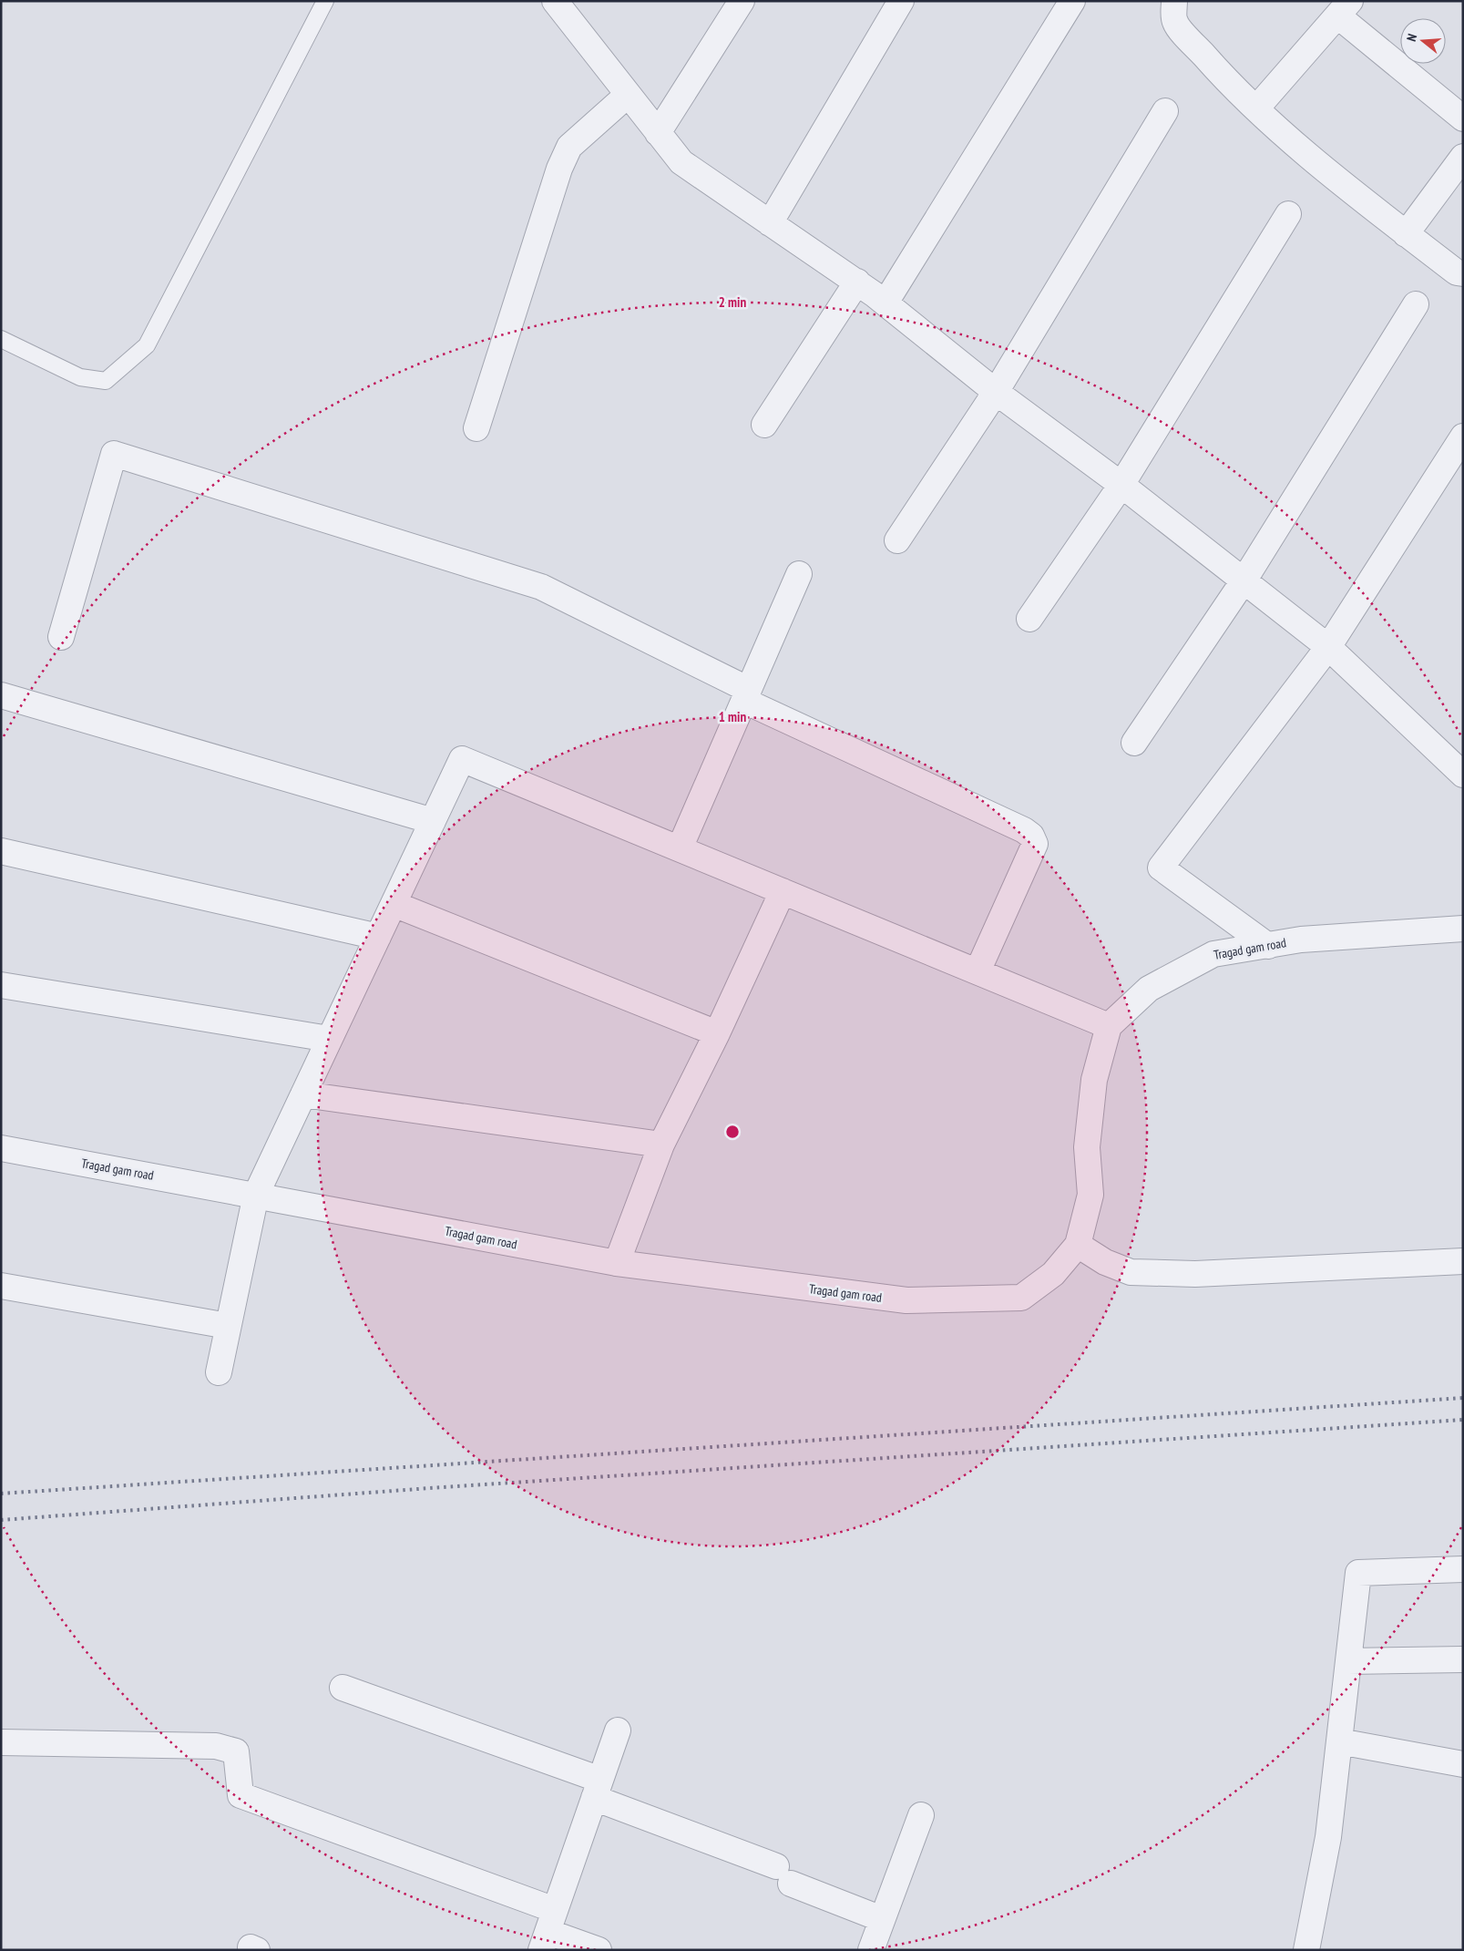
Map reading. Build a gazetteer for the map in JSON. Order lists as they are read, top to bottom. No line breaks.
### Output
{"streets":{"street":["Tragad gam road"]},"north":"left","rings":["2 min","1 min"]}
